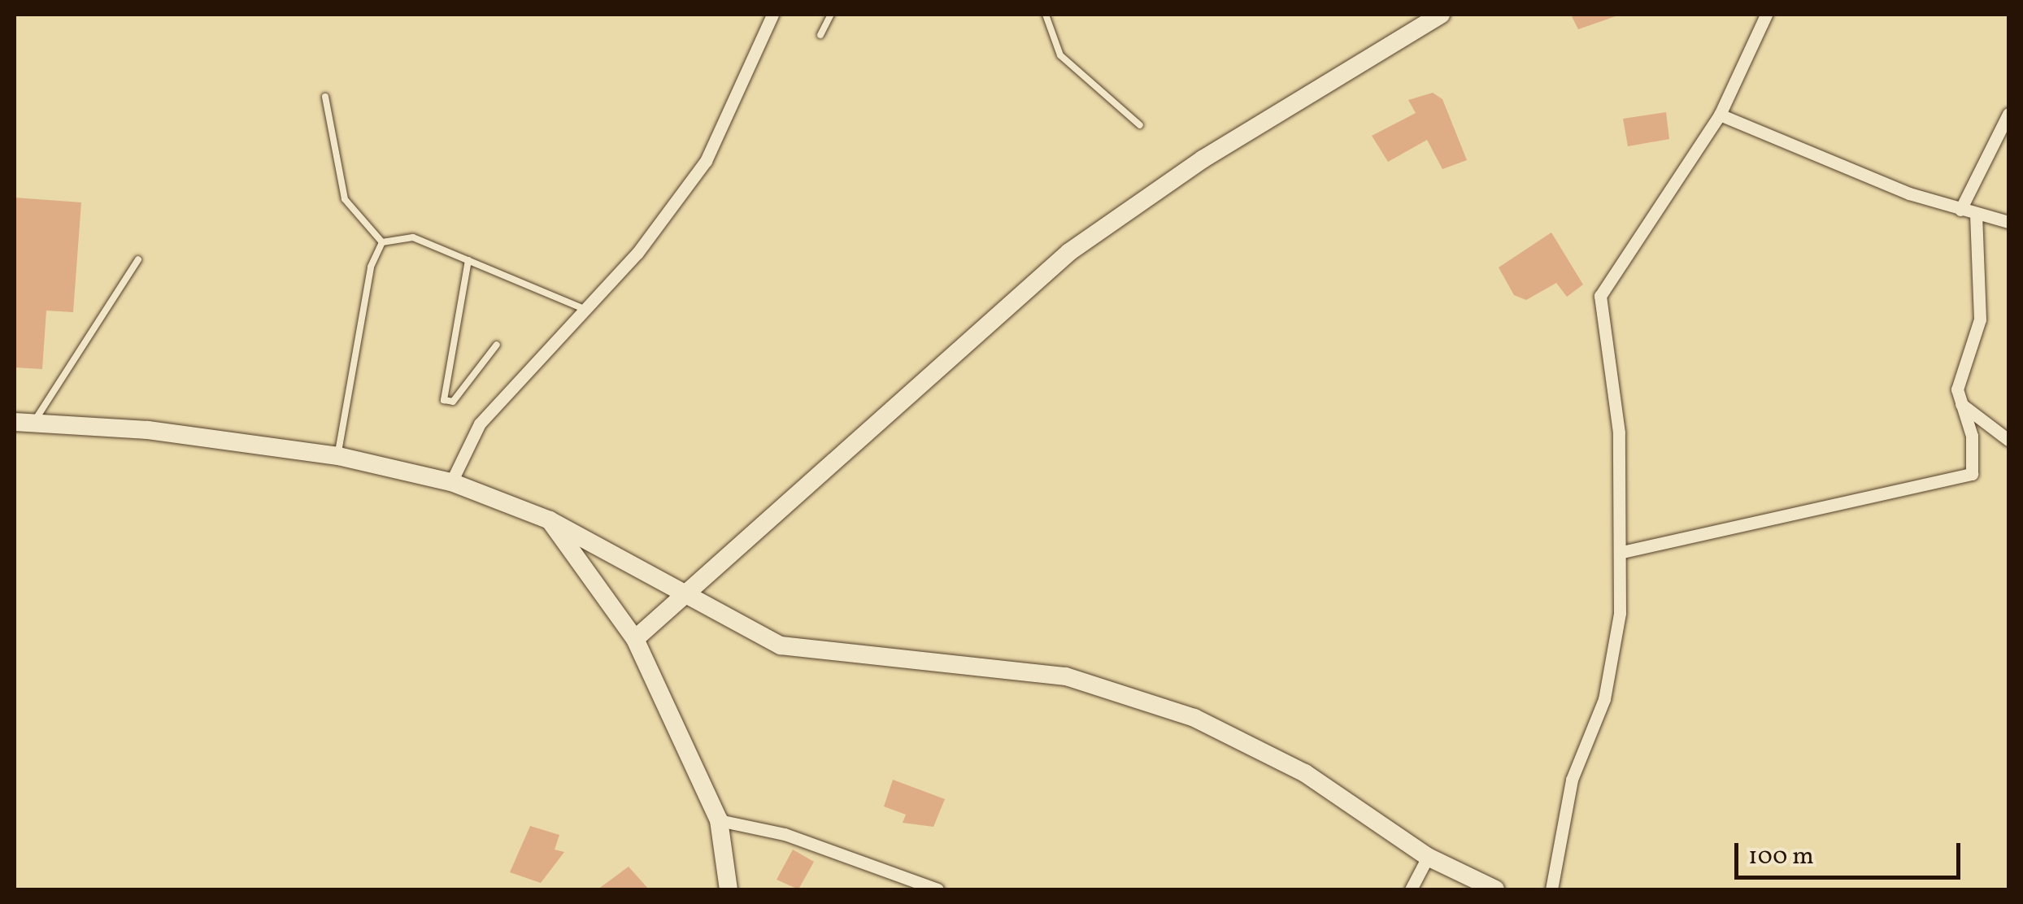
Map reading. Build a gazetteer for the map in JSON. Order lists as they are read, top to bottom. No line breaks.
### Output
{"scale_bar":"100 m"}
